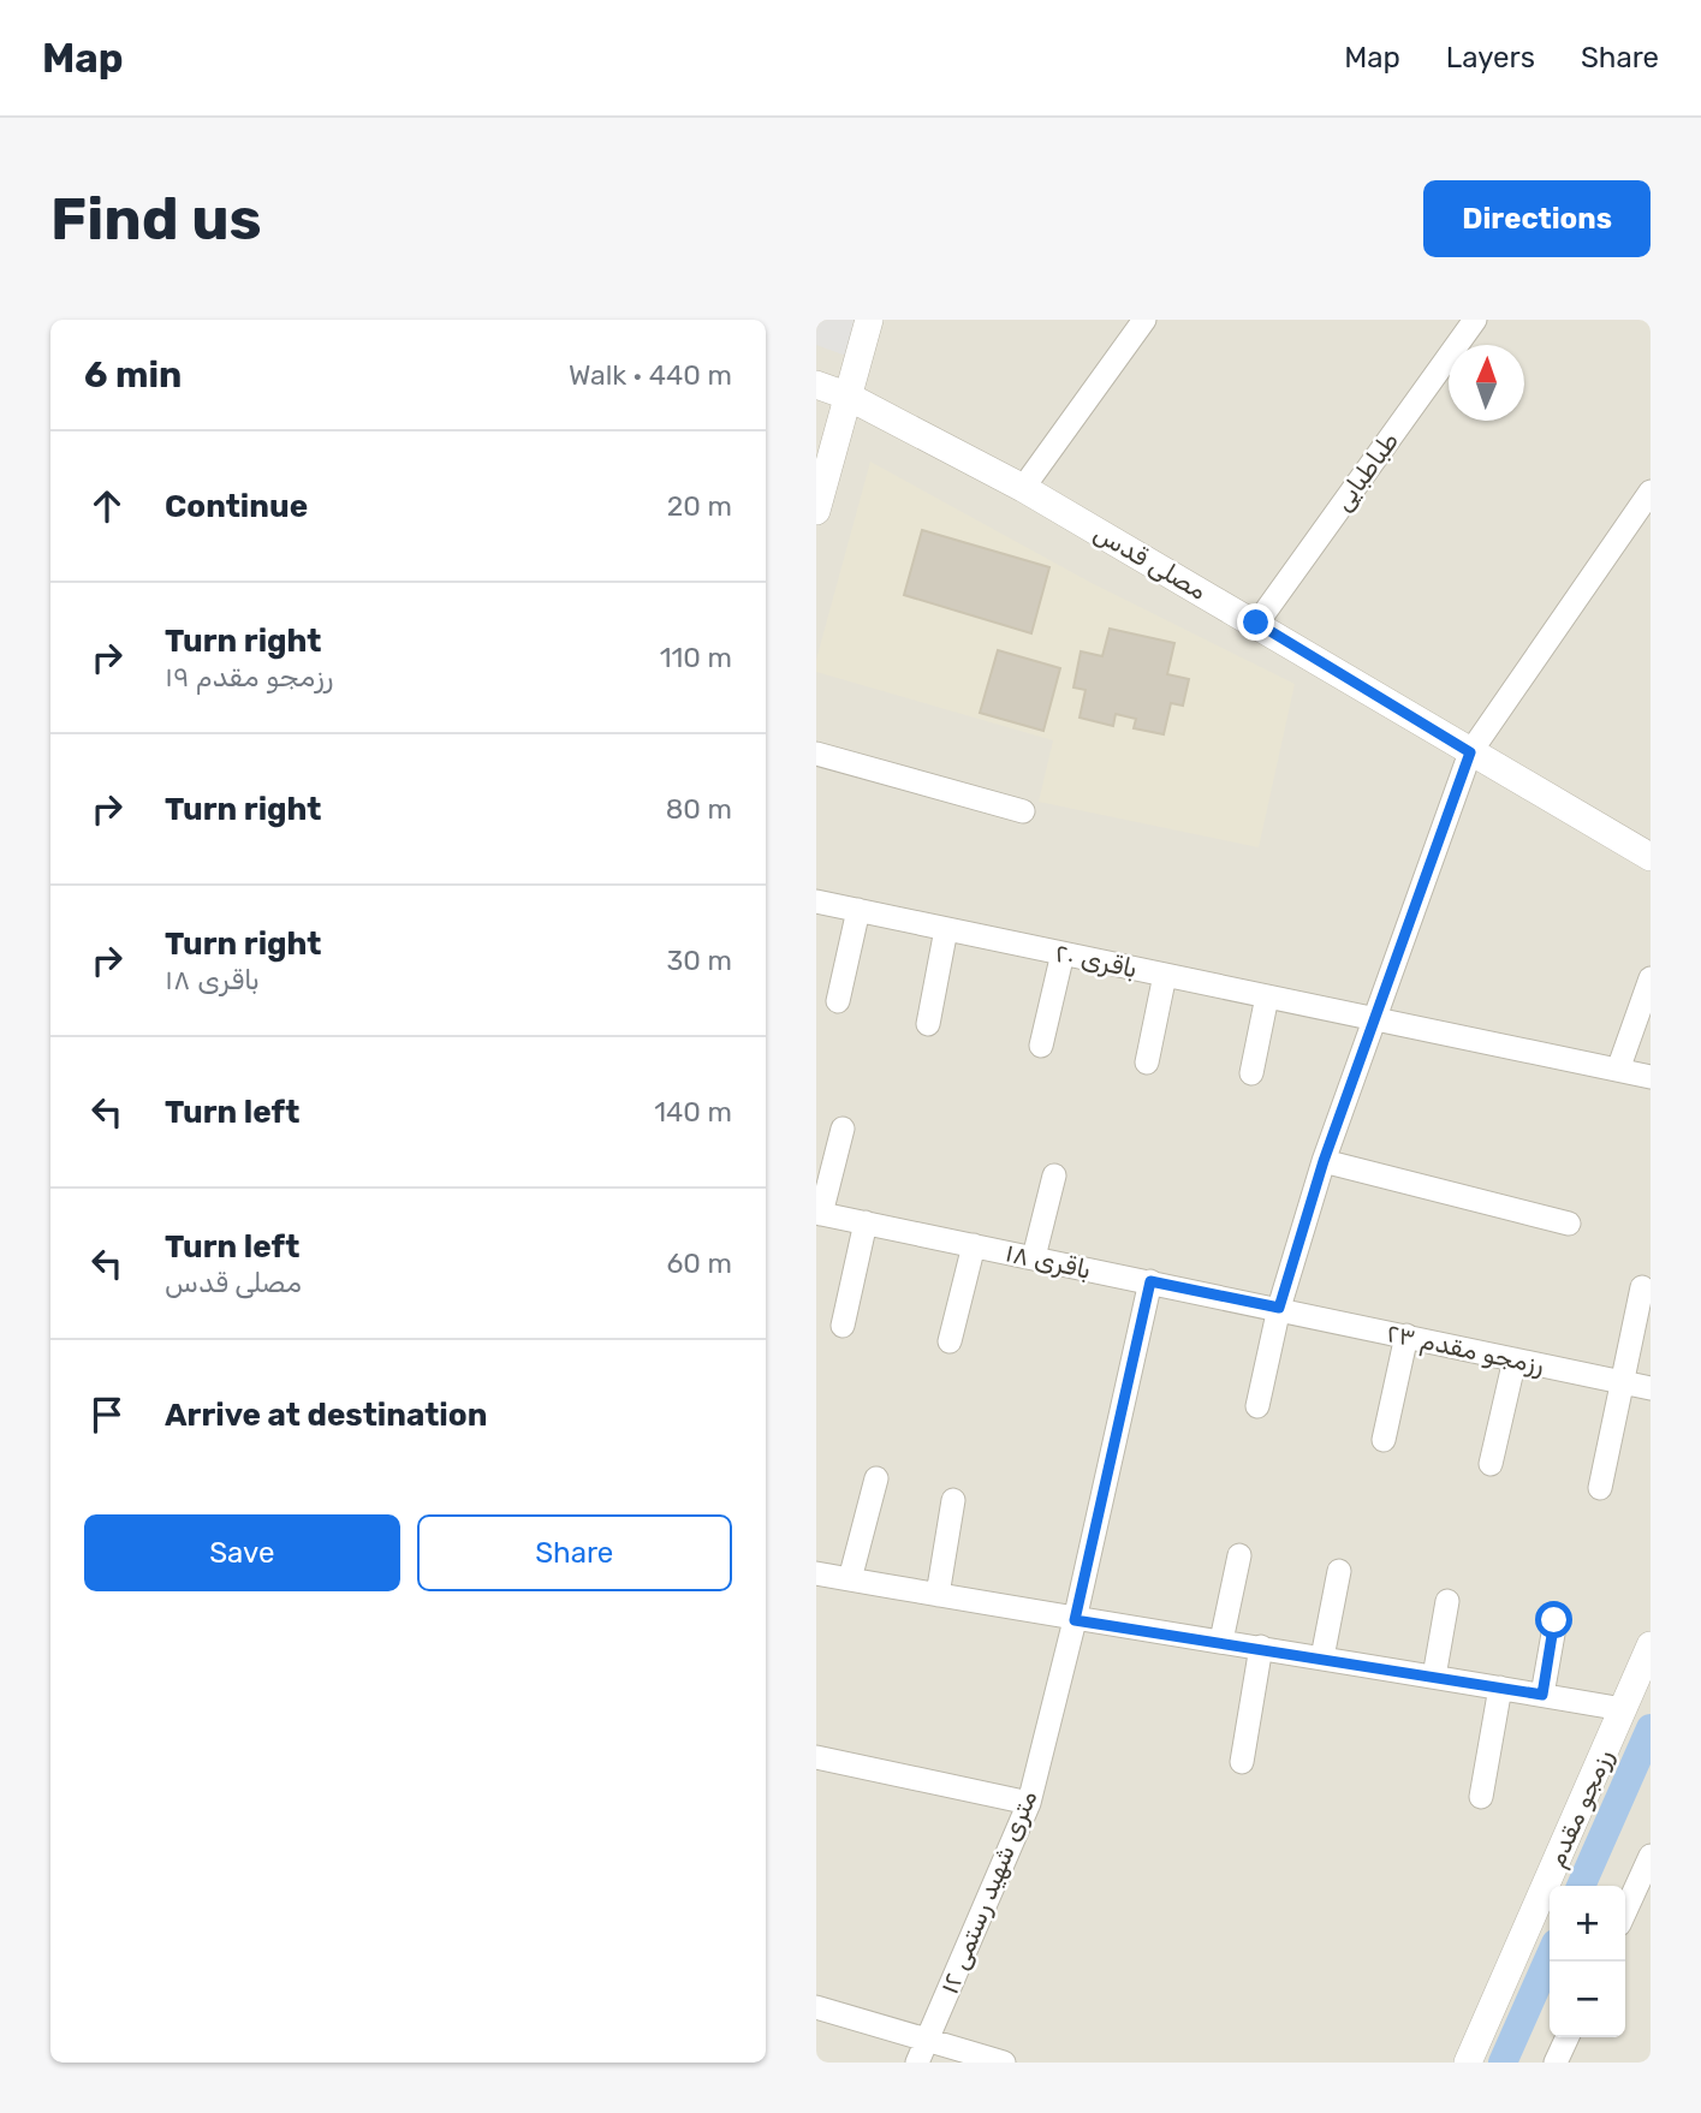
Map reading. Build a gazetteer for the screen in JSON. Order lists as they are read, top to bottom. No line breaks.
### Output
{"streets":{"street":["طباطبایی","مصلی قدس","باقری ۲۰","باقری ۱۸","رزمجو مقدم ۲۳","رزمجو مقدم","۱۲ متری شهید رستمی"]},"crossings":[["طباطبایی","مصلی قدس"],["باقری ۱۸","رزمجو مقدم ۲۳"],["باقری ۱۸","۱۲ متری شهید رستمی"]],"north":"top","page":{"header":"Map","nav":["Map","Layers","Share"],"buttons":["Directions",["Save","Share"]],"title":"Find us","heading":["6 min","Walk · 440 m"],"list":[["Continue","20 m"],["Turn right","رزمجو مقدم ۱۹","110 m"],["Turn right","80 m"],["Turn right","باقری ۱۸","30 m"],["Turn left","140 m"],["Turn left","مصلی قدس","60 m"],"Arrive at destination"],"map_buttons":["+","−"]}}
